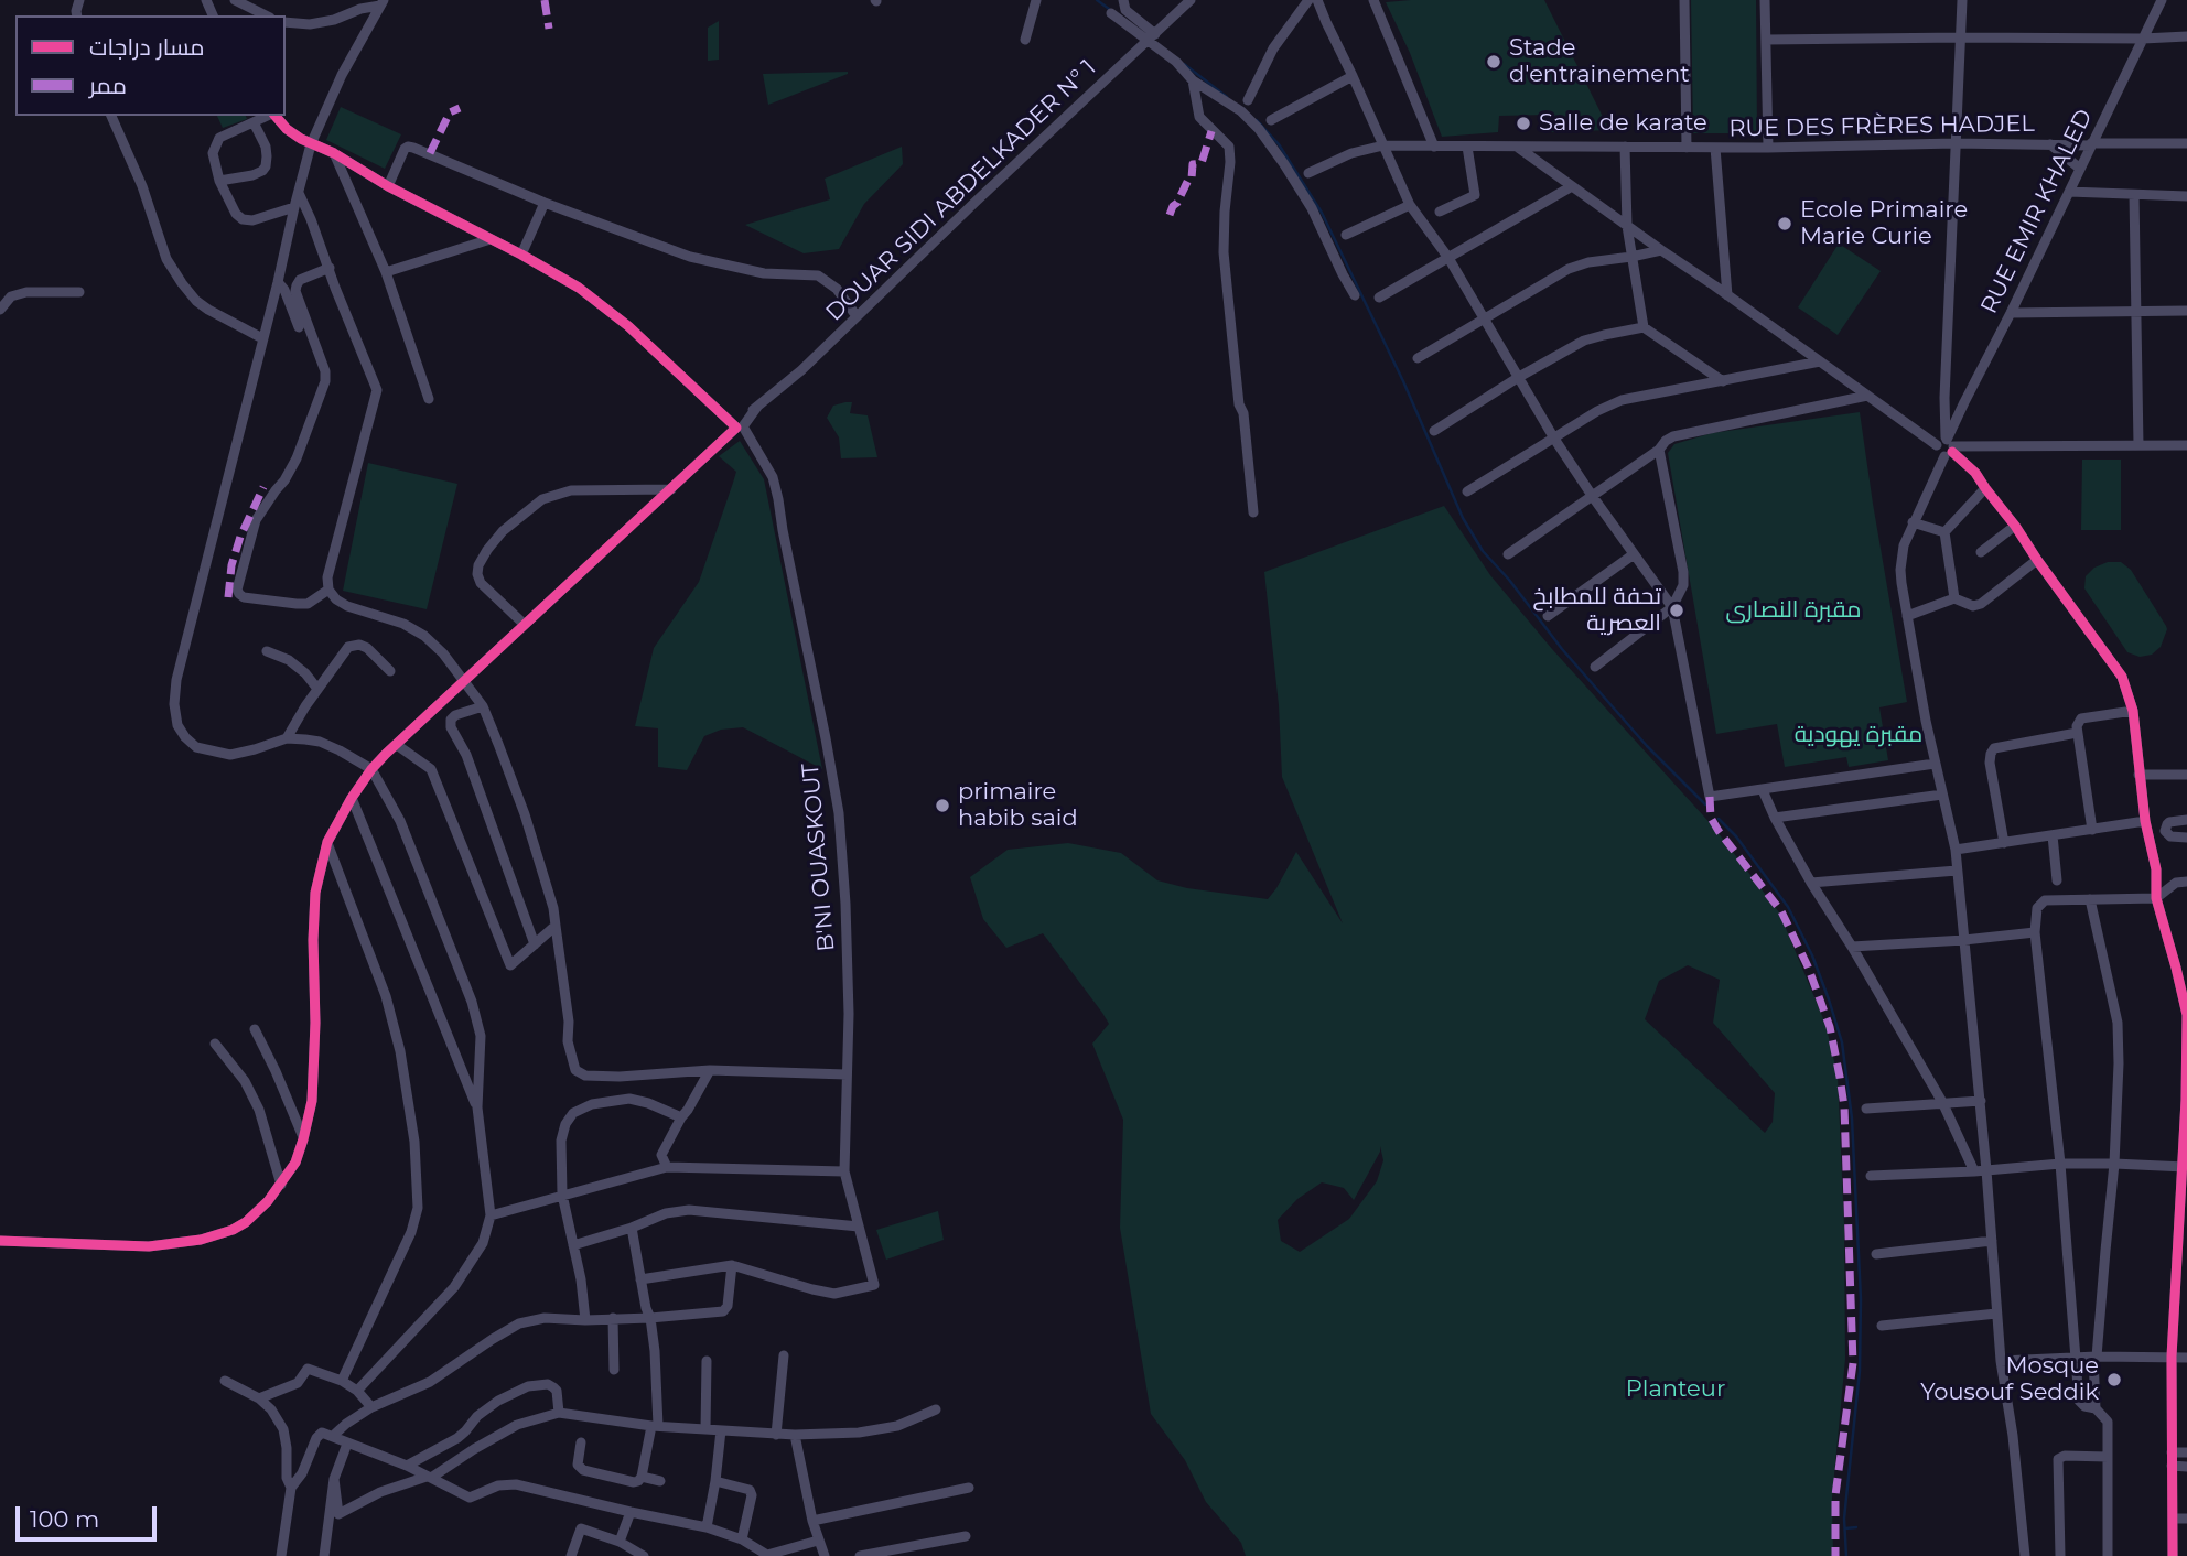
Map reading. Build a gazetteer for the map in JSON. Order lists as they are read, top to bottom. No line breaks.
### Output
{"streets":{"street":["RUE DES FRÈRES HADJEL","DOUAR SIDI ABDELKADER N° 1","RUE EMIR KHALED","B'NI OUASKOUT"]},"crossings":[["RUE DES FRÈRES HADJEL","RUE EMIR KHALED"],["DOUAR SIDI ABDELKADER N° 1","B'NI OUASKOUT"]],"parks":["مقبرة النصارى","مقبرة يهودية","Planteur"],"places":["Stade d'entrainement","Salle de karate","Ecole Primaire Marie Curie","تحفة للمطابخ العصرية","primaire habib said","Mosque Yousouf Seddik"],"legend":["مسار دراجات","ممر"],"scale_bar":"100 m"}
